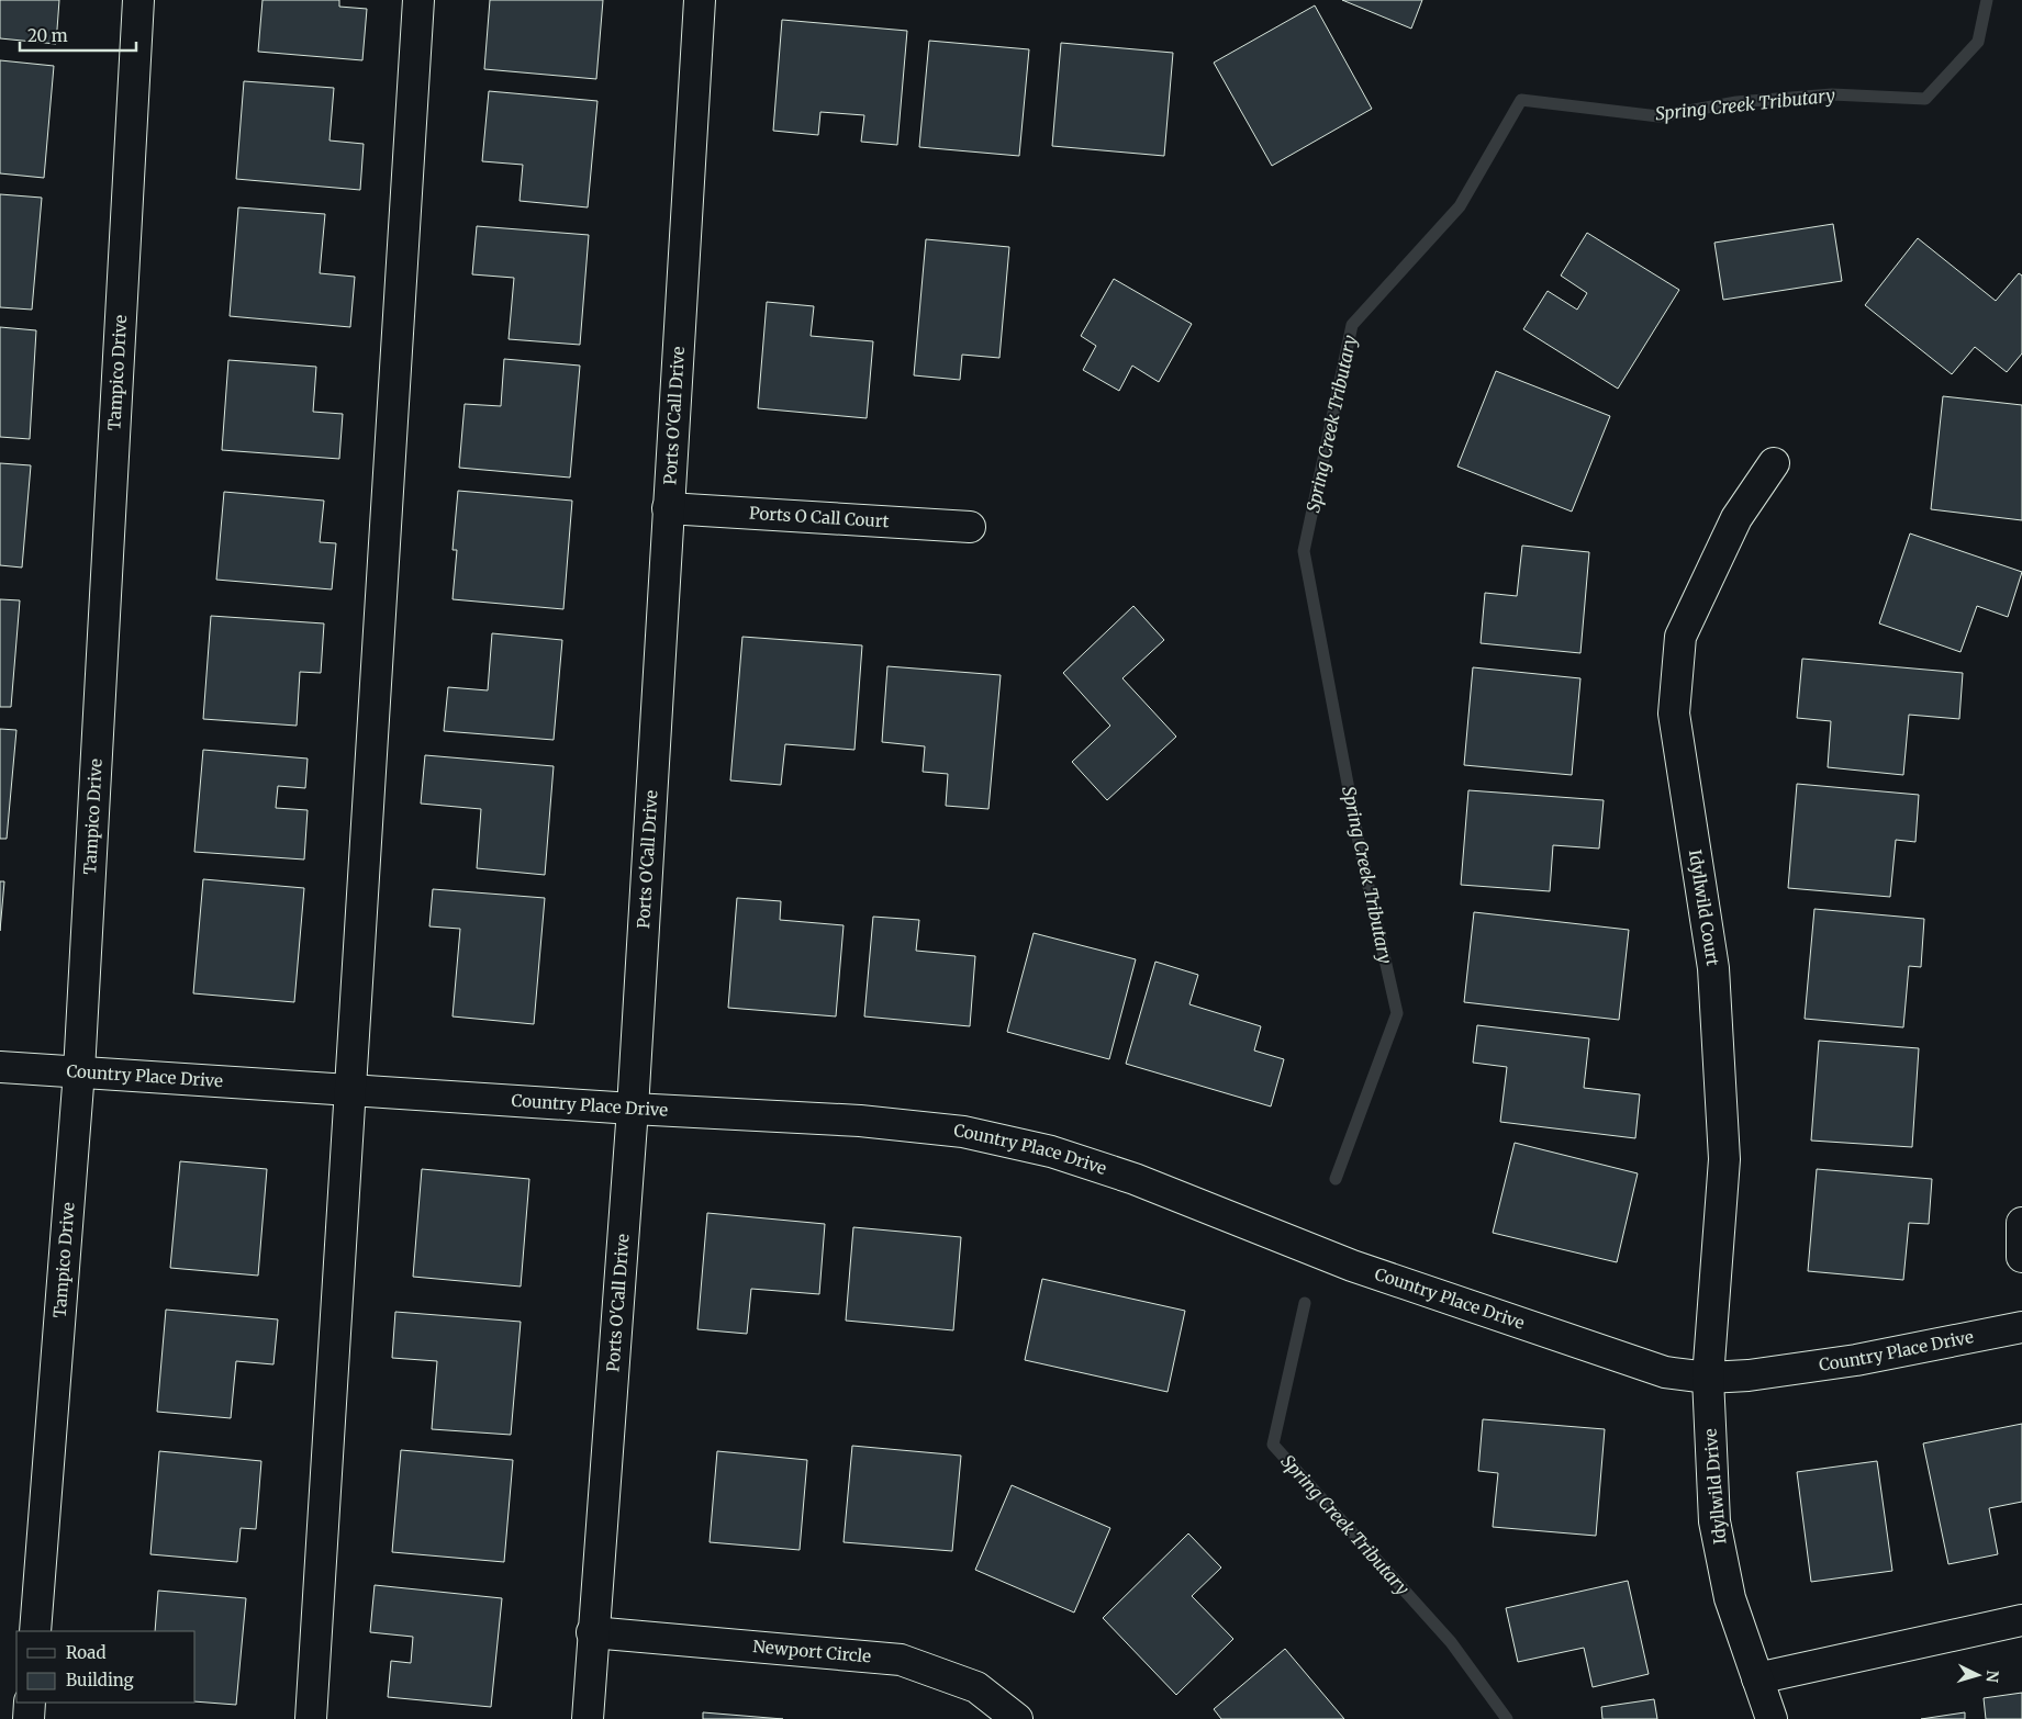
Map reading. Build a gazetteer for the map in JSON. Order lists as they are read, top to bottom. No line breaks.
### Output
{"streets":{"street":["Tampico Drive","Ports O'Call Drive","Ports O Call Court","Idyllwild Court","Country Place Drive","Idyllwild Drive","Newport Circle"]},"crossings":[["Tampico Drive","Country Place Drive"],["Ports O'Call Drive","Ports O Call Court"],["Ports O'Call Drive","Country Place Drive"],["Ports O'Call Drive","Newport Circle"],["Idyllwild Court","Country Place Drive"],["Idyllwild Court","Idyllwild Drive"],["Country Place Drive","Idyllwild Drive"]],"water":["Spring Creek Tributary"],"legend":["Road","Building"],"scale_bar":"20 m","north":"right"}
